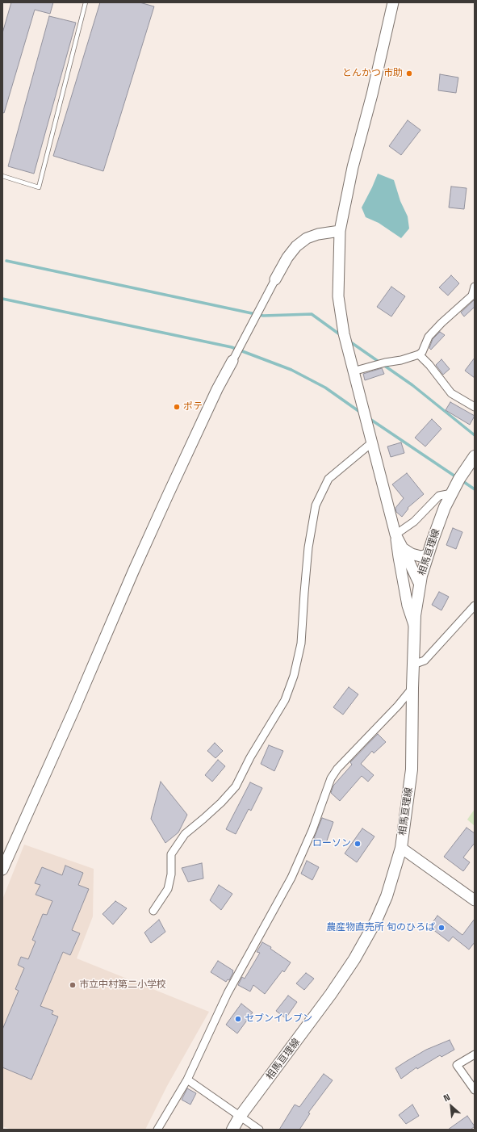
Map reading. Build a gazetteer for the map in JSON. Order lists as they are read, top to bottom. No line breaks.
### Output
{"streets":{"main road":["相馬亘理線"]},"places":["とんかつ 市助","ポテ","ローソン","農産物直売所 旬のひろば","市立中村第二小学校","セブンイレブン"],"north":"top left"}
